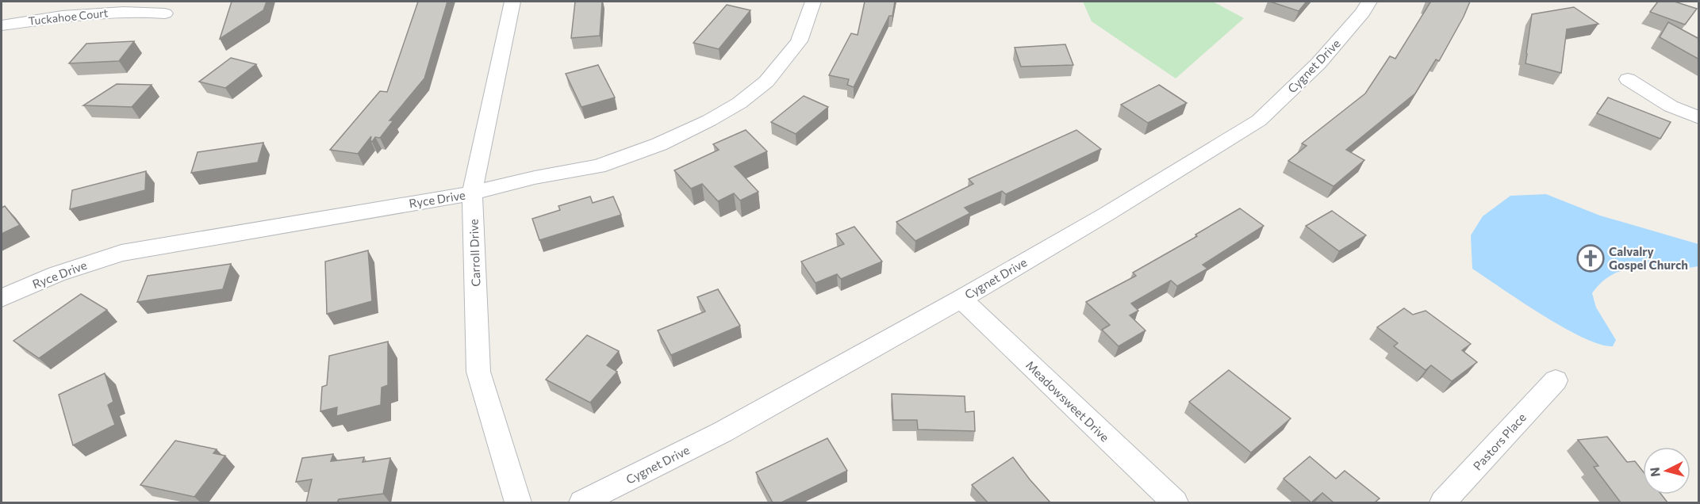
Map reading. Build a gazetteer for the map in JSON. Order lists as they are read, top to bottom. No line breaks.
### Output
{"streets":{"street":["Tuckahoe Court","Cygnet Drive","Ryce Drive","Carroll Drive","Meadowsweet Drive","Pastors Place"]},"crossings":[["Cygnet Drive","Meadowsweet Drive"],["Ryce Drive","Carroll Drive"]],"places":{"church":["Calvalry Gospel Church"]},"north":"left"}
